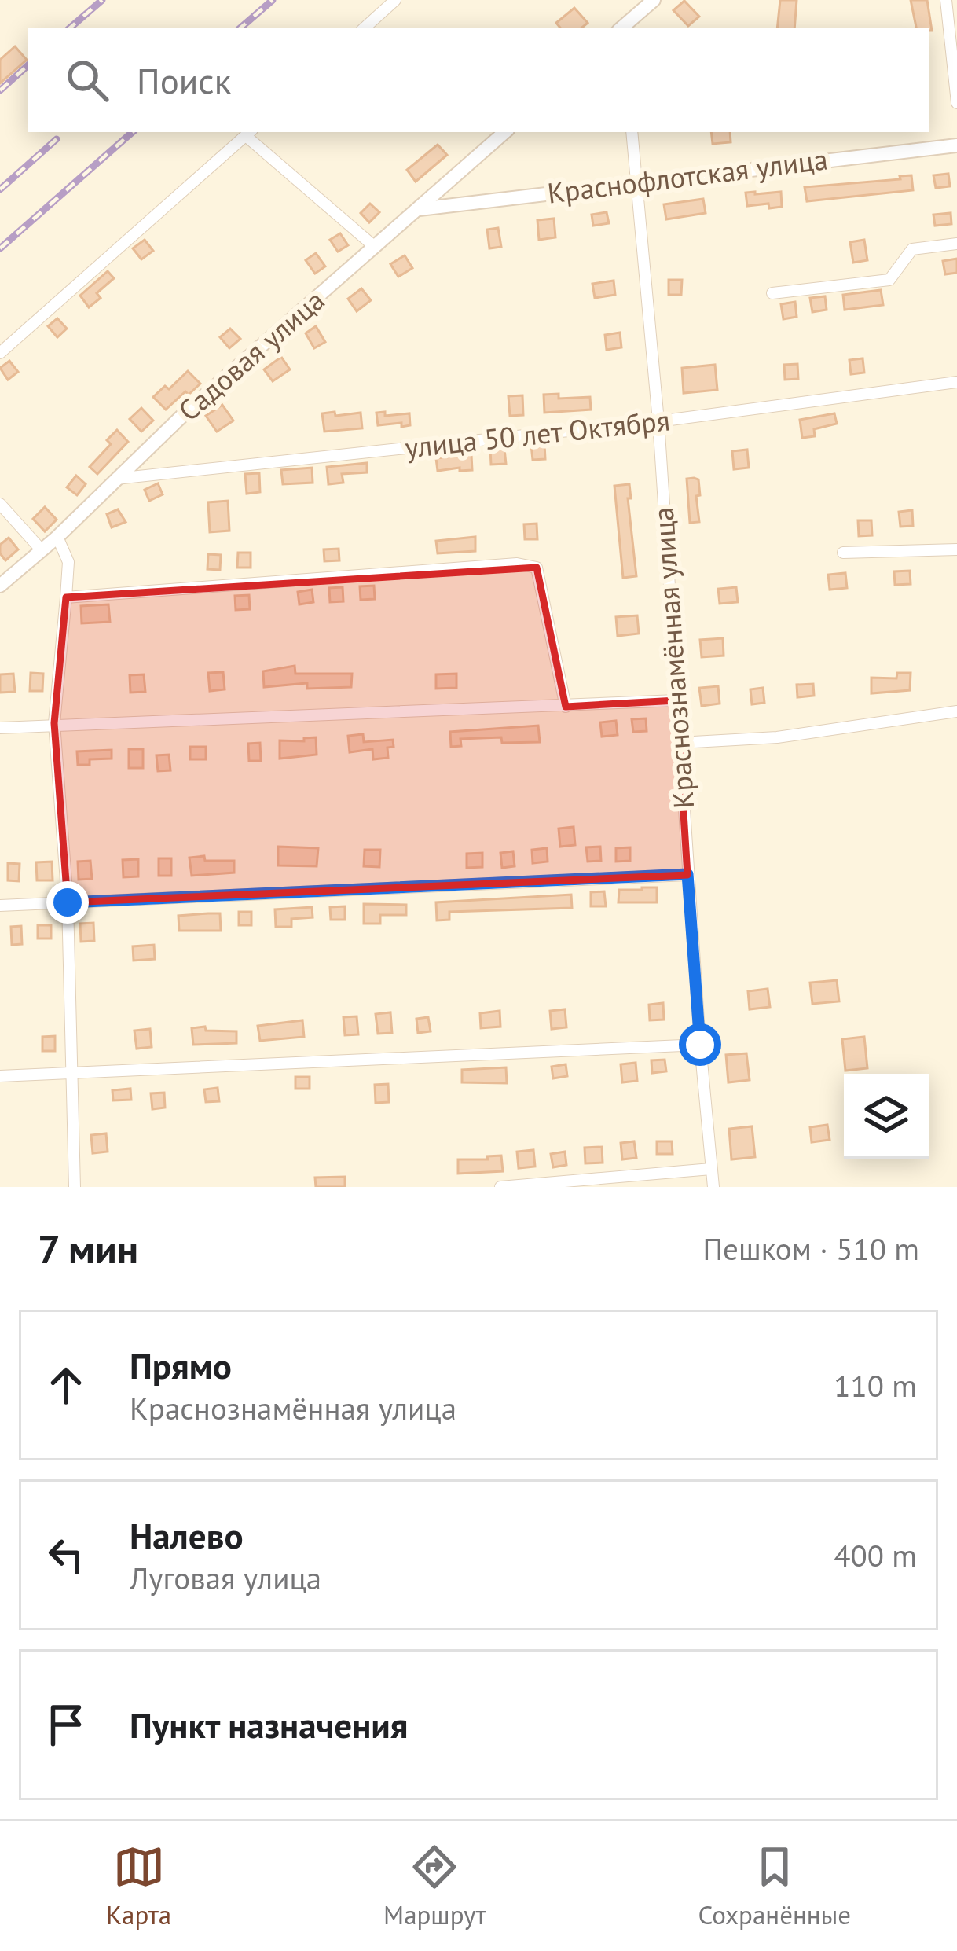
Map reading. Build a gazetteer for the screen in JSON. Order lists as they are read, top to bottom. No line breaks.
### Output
{"streets":{"street":["Краснофлотская улица","Садовая улица","улица 50 лет Октября","Краснознамённая улица"]},"crossings":[["Краснофлотская улица","Садовая улица"],["Краснофлотская улица","Краснознамённая улица"],["Садовая улица","улица 50 лет Октября"],["улица 50 лет Октября","Краснознамённая улица"]],"page":{"search":"Поиск","heading":["7 мин","Пешком · 510 m"],"list":[["Прямо","Краснознамённая улица","110 m"],["Налево","Луговая улица","400 m"],"Пункт назначения"],"nav":["Карта","Маршрут","Сохранённые"]}}
